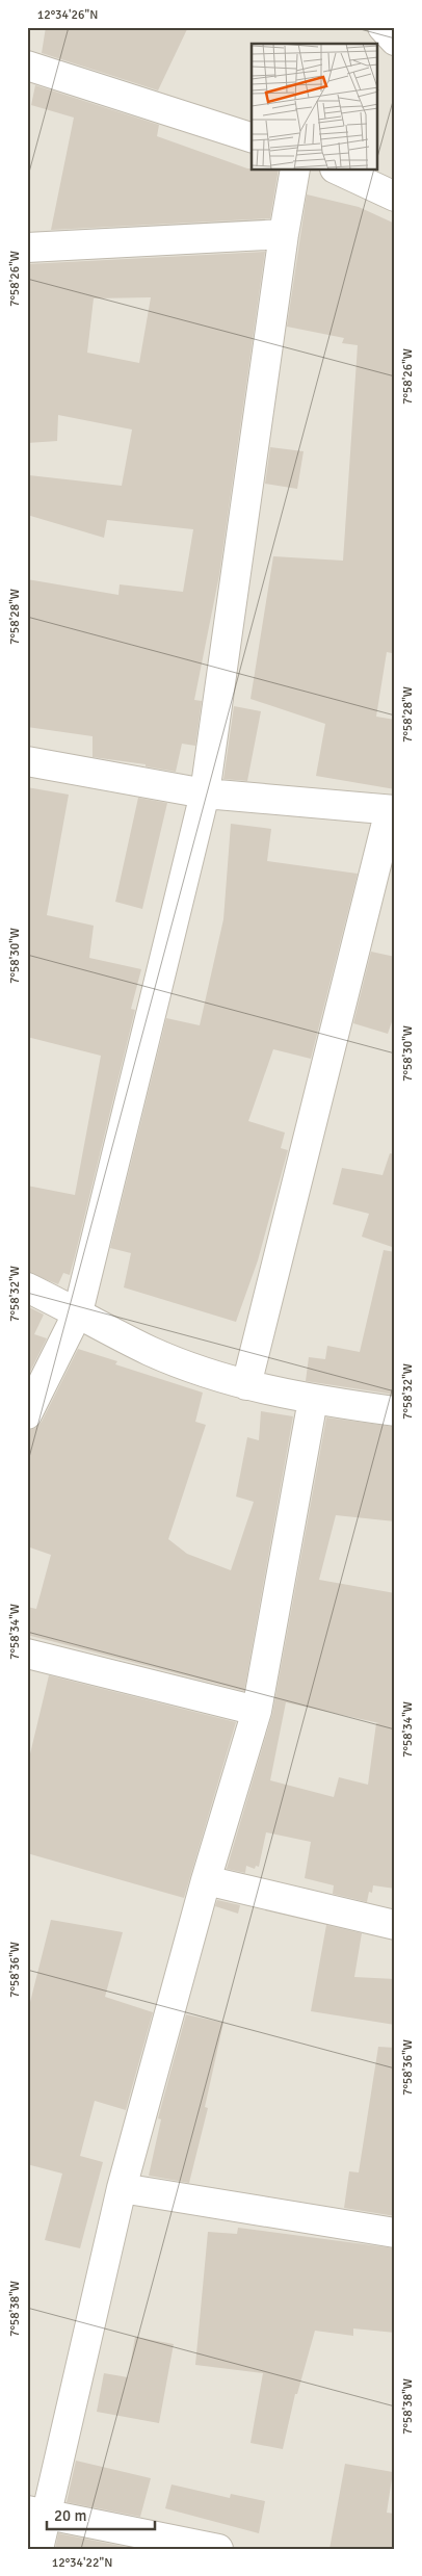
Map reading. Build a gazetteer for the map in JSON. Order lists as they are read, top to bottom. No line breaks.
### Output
{"scale_bar":"20 m","coordinates":["12°34'26\"N","7°58'26\"W","7°58'28\"W","7°58'30\"W","7°58'32\"W","7°58'34\"W","7°58'36\"W","7°58'38\"W","12°34'22\"N"]}
